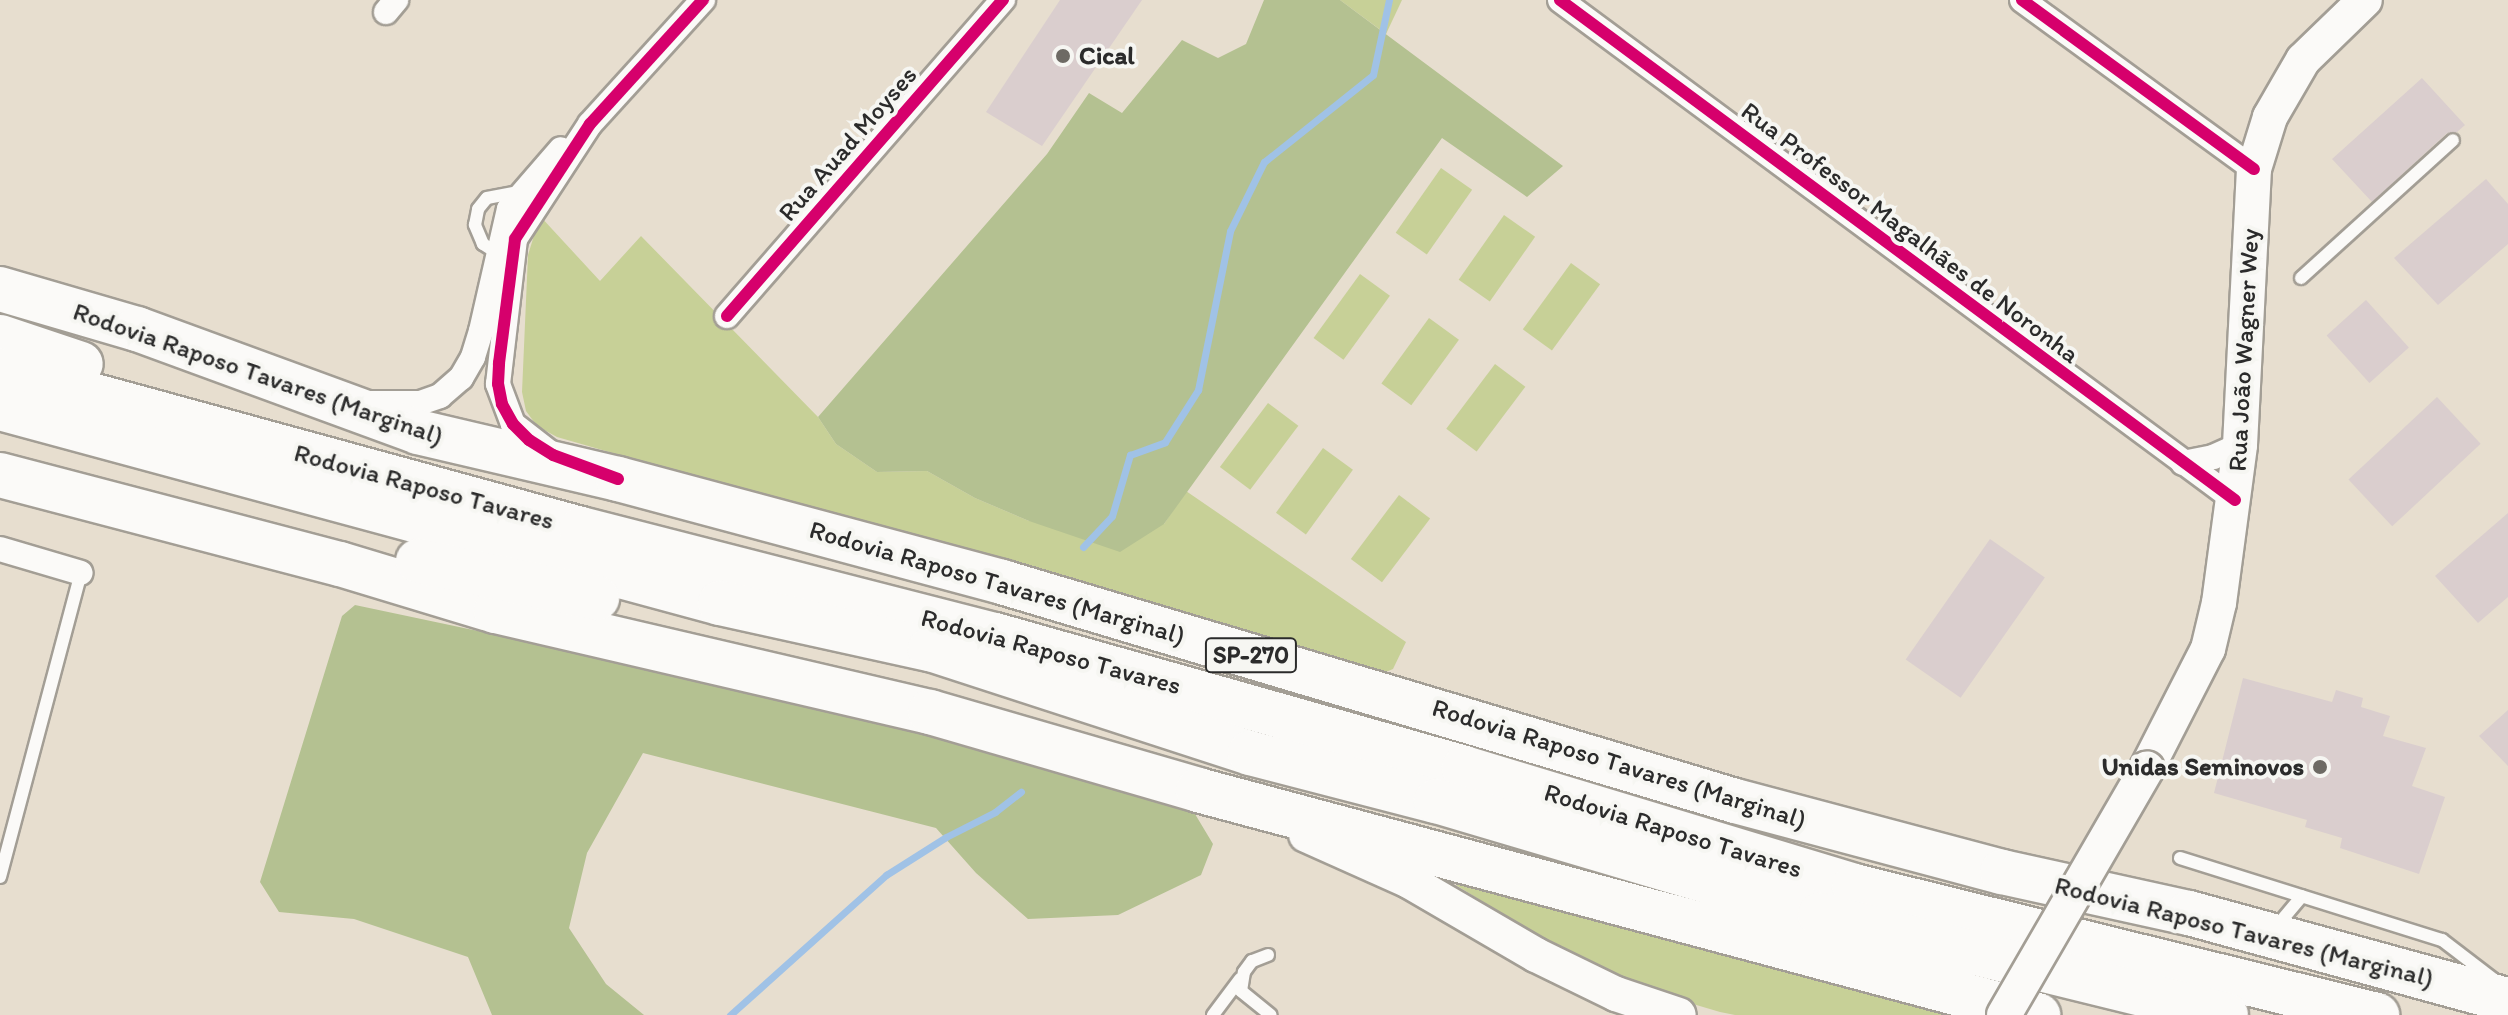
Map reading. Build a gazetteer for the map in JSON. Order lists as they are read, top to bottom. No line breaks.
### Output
{"streets":{"highway":["Rodovia Raposo Tavares (Marginal)","Rodovia Raposo Tavares","SP-270"],"main road":["Rua João Wagner Wey"],"street":["Rua Auad Moyses","Rua Professor Magalhães de Noronha"]},"crossings":[["Rua Professor Magalhães de Noronha","Rua João Wagner Wey"]],"places":["Cical","Unidas Seminovos"]}
